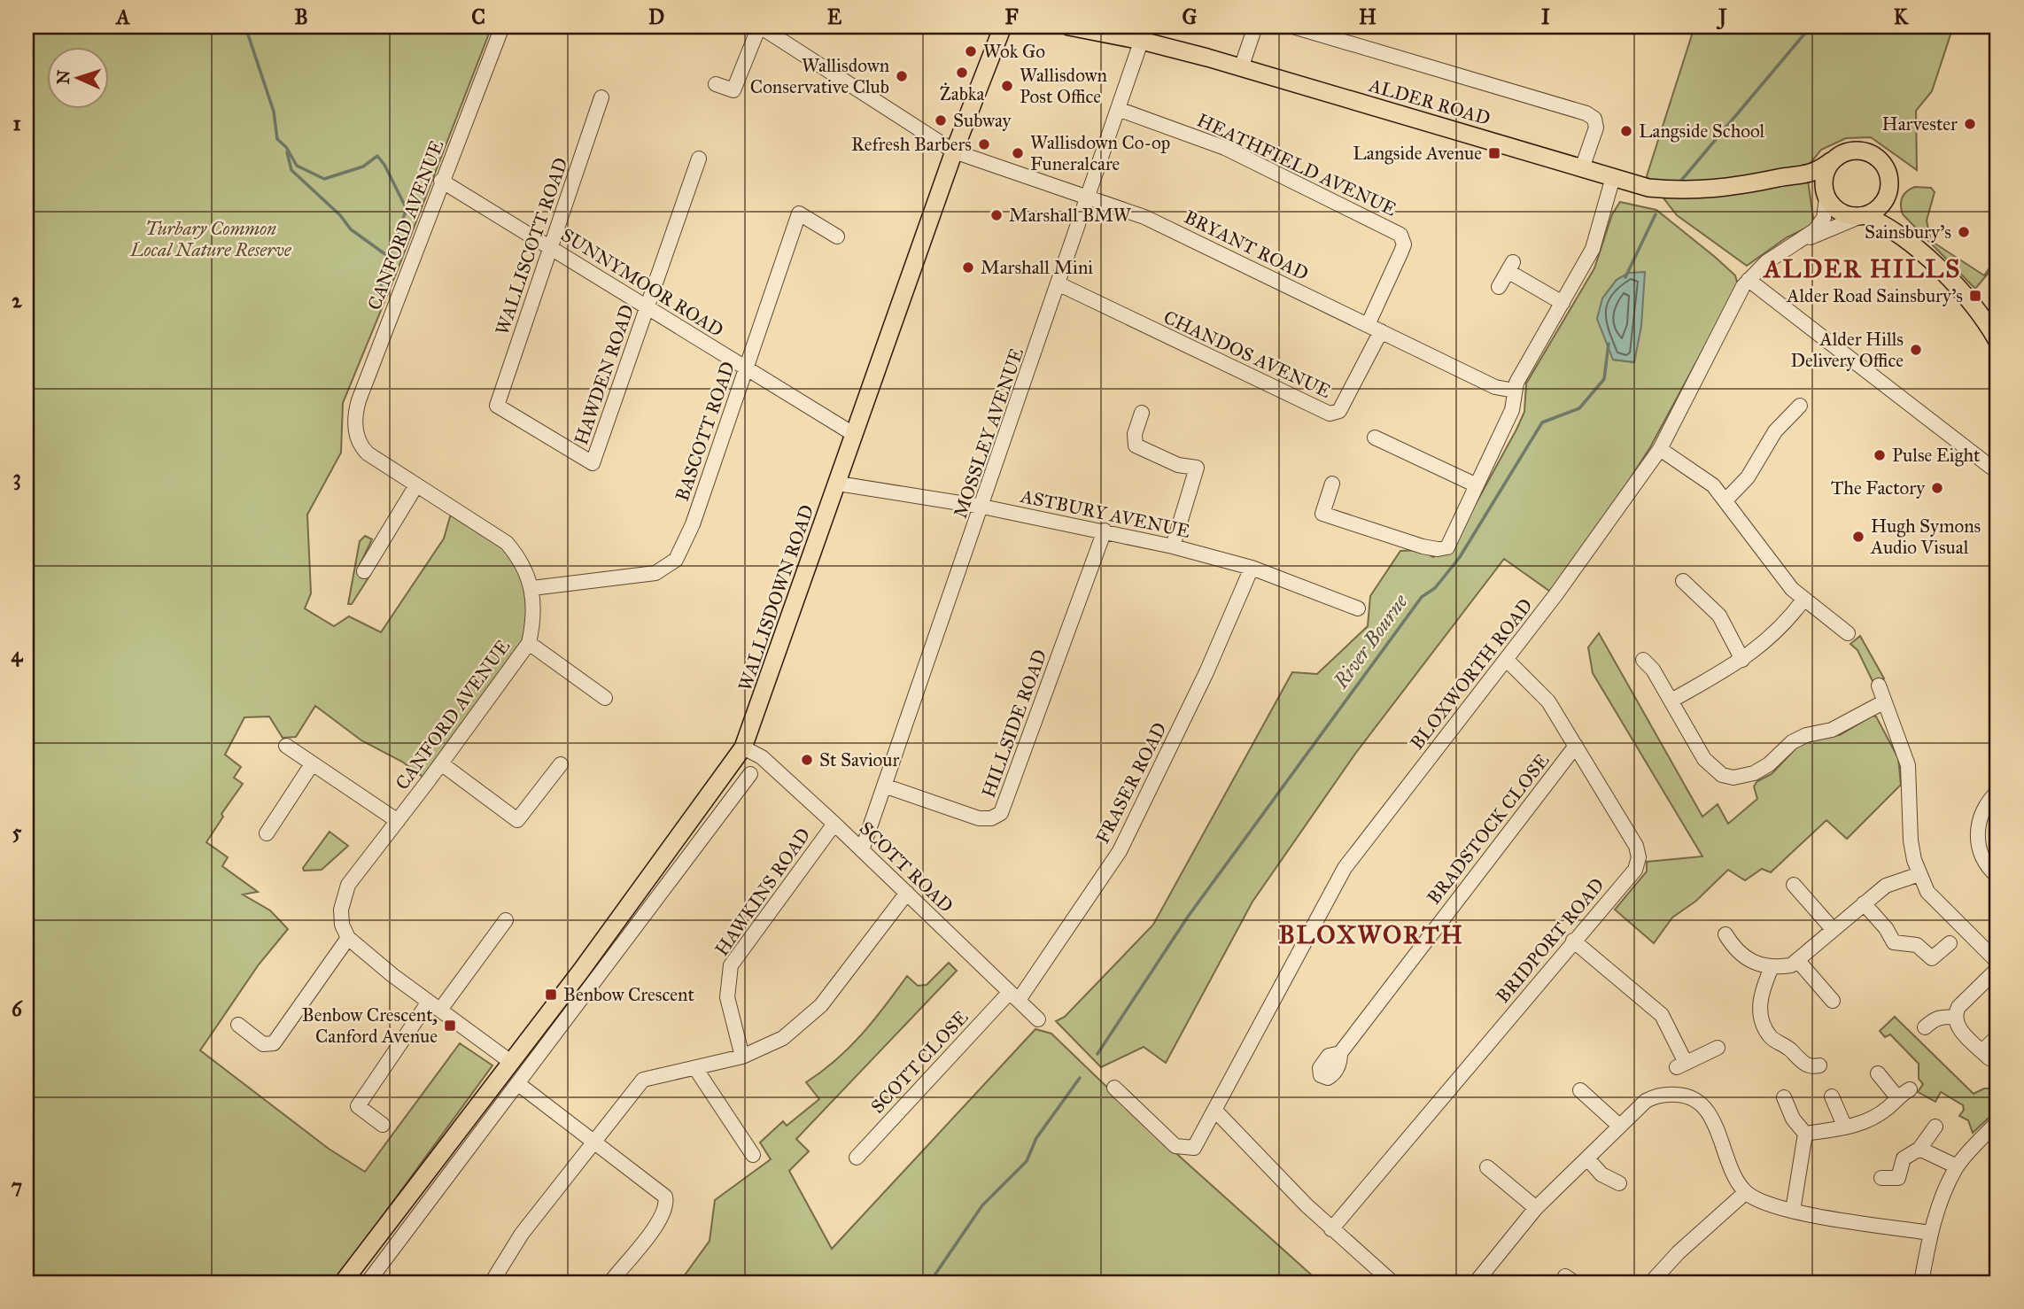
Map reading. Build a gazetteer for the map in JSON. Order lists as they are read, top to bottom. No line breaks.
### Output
{"streets":{"main road":["ALDER ROAD","WALLISDOWN ROAD"],"street":["HEATHFIELD AVENUE","CANFORD AVENUE","BRYANT ROAD","WALLISCOTT ROAD","SUNNYMOOR ROAD","CHANDOS AVENUE","HAWDEN ROAD","BASCOTT ROAD","MOSSLEY AVENUE","ASTBURY AVENUE","BLOXWORTH ROAD","HILLSIDE ROAD","FRASER ROAD","BRADSTOCK CLOSE","SCOTT ROAD","HAWKINS ROAD","BRIDPORT ROAD","SCOTT CLOSE"]},"crossings":[["ALDER ROAD","MOSSLEY AVENUE"],["ALDER ROAD","BLOXWORTH ROAD"],["HEATHFIELD AVENUE","BRYANT ROAD"],["HEATHFIELD AVENUE","CHANDOS AVENUE"],["HEATHFIELD AVENUE","MOSSLEY AVENUE"],["CANFORD AVENUE","SUNNYMOOR ROAD"],["CANFORD AVENUE","BASCOTT ROAD"],["BRYANT ROAD","CHANDOS AVENUE"],["BRYANT ROAD","MOSSLEY AVENUE"],["BRYANT ROAD","WALLISDOWN ROAD"],["WALLISCOTT ROAD","SUNNYMOOR ROAD"],["WALLISCOTT ROAD","HAWDEN ROAD"],["SUNNYMOOR ROAD","HAWDEN ROAD"],["SUNNYMOOR ROAD","BASCOTT ROAD"],["SUNNYMOOR ROAD","WALLISDOWN ROAD"],["CHANDOS AVENUE","MOSSLEY AVENUE"],["MOSSLEY AVENUE","ASTBURY AVENUE"],["MOSSLEY AVENUE","HILLSIDE ROAD"],["MOSSLEY AVENUE","SCOTT ROAD"],["ASTBURY AVENUE","WALLISDOWN ROAD"],["ASTBURY AVENUE","HILLSIDE ROAD"],["ASTBURY AVENUE","FRASER ROAD"],["WALLISDOWN ROAD","SCOTT ROAD"],["BLOXWORTH ROAD","BRIDPORT ROAD"],["FRASER ROAD","SCOTT ROAD"],["FRASER ROAD","SCOTT CLOSE"],["BRADSTOCK CLOSE","BRIDPORT ROAD"],["SCOTT ROAD","HAWKINS ROAD"],["SCOTT ROAD","SCOTT CLOSE"]],"districts":["ALDER HILLS","BLOXWORTH"],"water":["River Bourne"],"parks":["Turbary Common Local Nature Reserve"],"places":{"other":["Wok Go","Żabka","Wallisdown Conservative Club","Wallisdown Post Office","Subway","Harvester","Langside School","Refresh Barbers","Wallisdown Co-op Funeralcare","Marshall BMW","Sainsbury's","Marshall Mini","Alder Hills Delivery Office","Pulse Eight","The Factory","Hugh Symons Audio Visual","St Saviour"],"transit":["Langside Avenue","Alder Road Sainsbury's","Benbow Crescent","Benbow Crescent, Canford Avenue"]},"north":"left","grid":{"columns":["A","B","C","D","E","F","G","H","I","J","K"],"rows":["1","2","3","4","5","6","7"]}}
